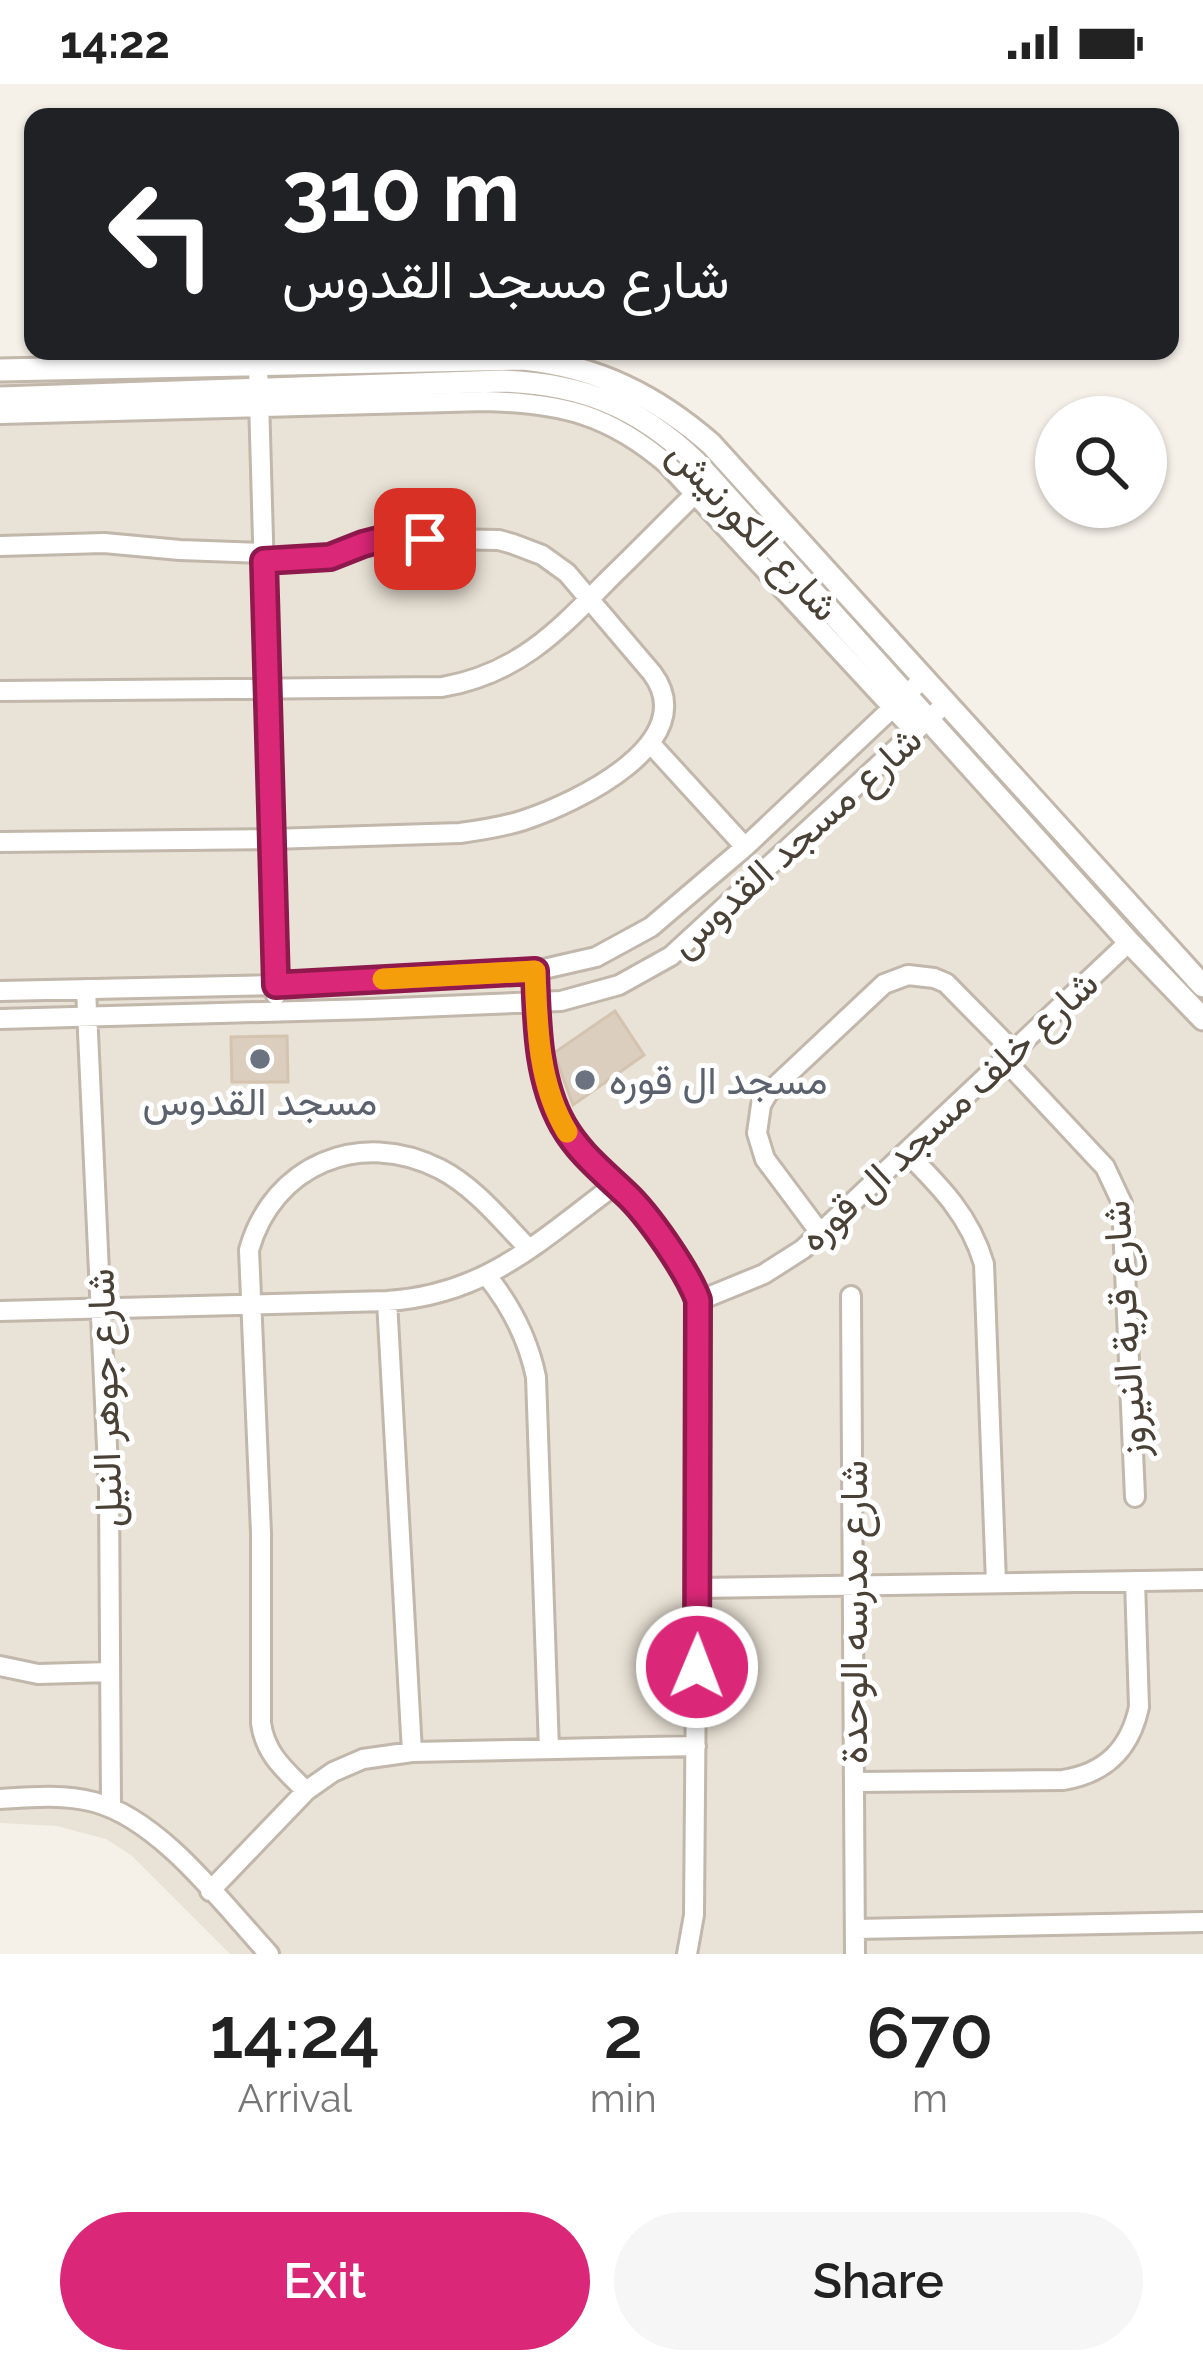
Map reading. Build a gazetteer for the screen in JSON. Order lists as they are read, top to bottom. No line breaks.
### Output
{"streets":{"street":["شارع الكورنيش","شارع مسجد القدوس","شارع خلف مسجد ال قوره","شارع قرية النيروز","شارع جوهر النيل","شارع مدرسه الوحدة"]},"crossings":[["شارع الكورنيش","شارع مسجد القدوس"],["شارع الكورنيش","شارع خلف مسجد ال قوره"],["شارع مسجد القدوس","شارع جوهر النيل"],["شارع خلف مسجد ال قوره","شارع قرية النيروز"]],"places":["مسجد القدوس","مسجد ال قوره"],"page":{"status":"14:22","turn":["310 m","شارع مسجد القدوس"],"eta":["14:24","Arrival","2","min","670","m"],"buttons":["Exit","Share"]}}
